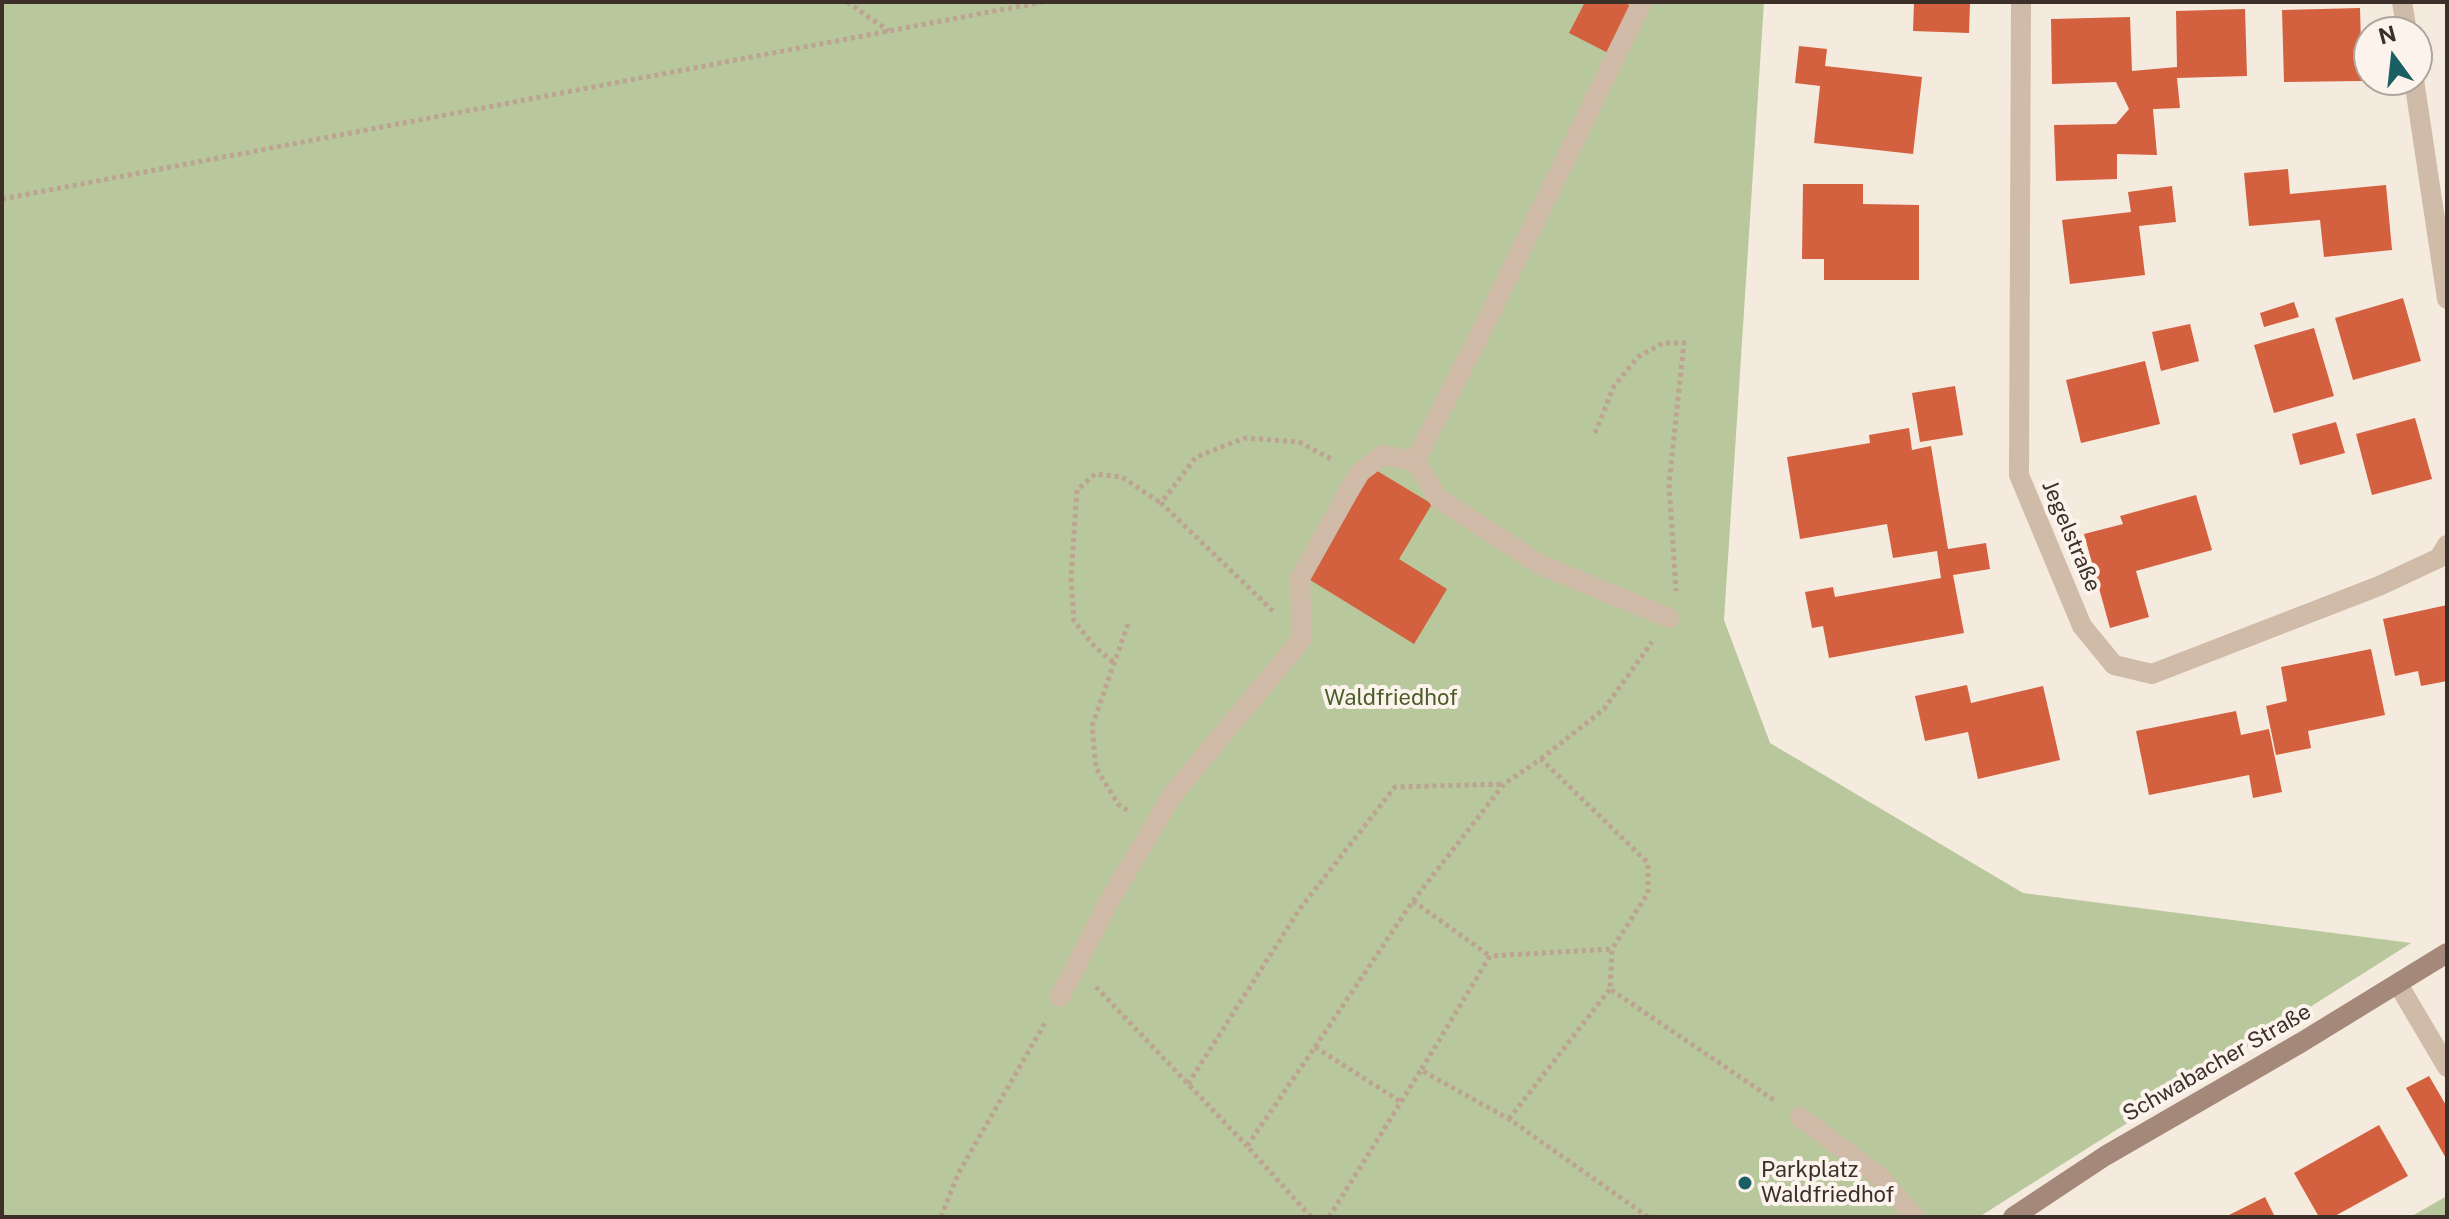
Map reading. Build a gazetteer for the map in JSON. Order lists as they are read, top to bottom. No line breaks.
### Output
{"streets":{"main road":["Schwabacher Straße"],"street":["Jegelstraße"]},"parks":["Waldfriedhof"],"places":["Parkplatz Waldfriedhof"],"north":"top"}
